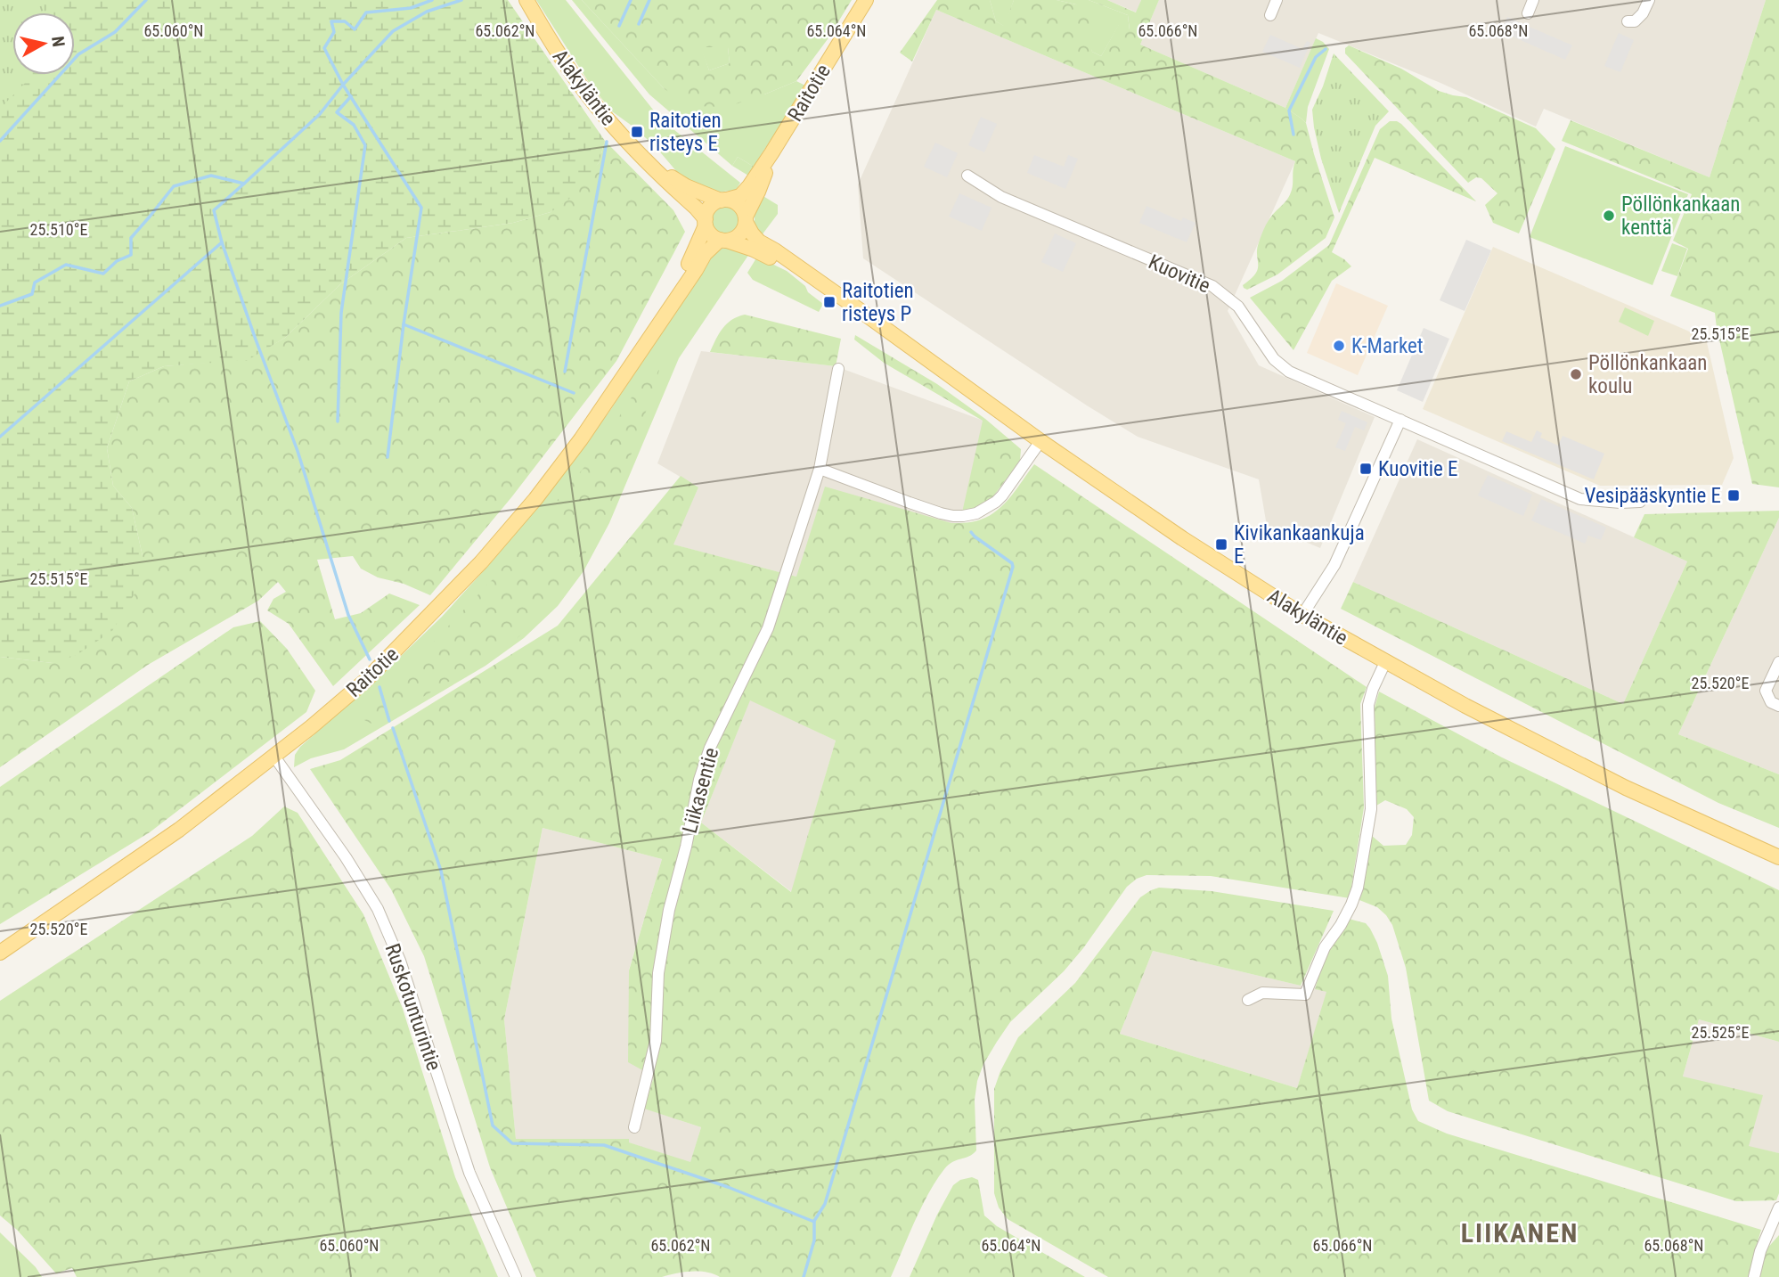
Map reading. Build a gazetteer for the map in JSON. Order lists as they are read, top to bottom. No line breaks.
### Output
{"streets":{"main road":["Alakyläntie","Raitotie"],"street":["Kuovitie","Liikasentie","Ruskotunturintie"]},"crossings":[["Alakyläntie","Raitotie"],["Raitotie","Ruskotunturintie"]],"districts":["LIIKANEN"],"places":{"transit":["Raitotien risteys E","Raitotien risteys P","Kuovitie E","Vesipääskyntie E","Kivikankaankuja E"],"other":["Pöllönkankaan kenttä","K-Market","Pöllönkankaan koulu"]},"north":"right","coordinates":["65.060°N","65.062°N","65.064°N","65.066°N","65.068°N","25.510°E","25.515°E","25.520°E","25.525°E"]}
